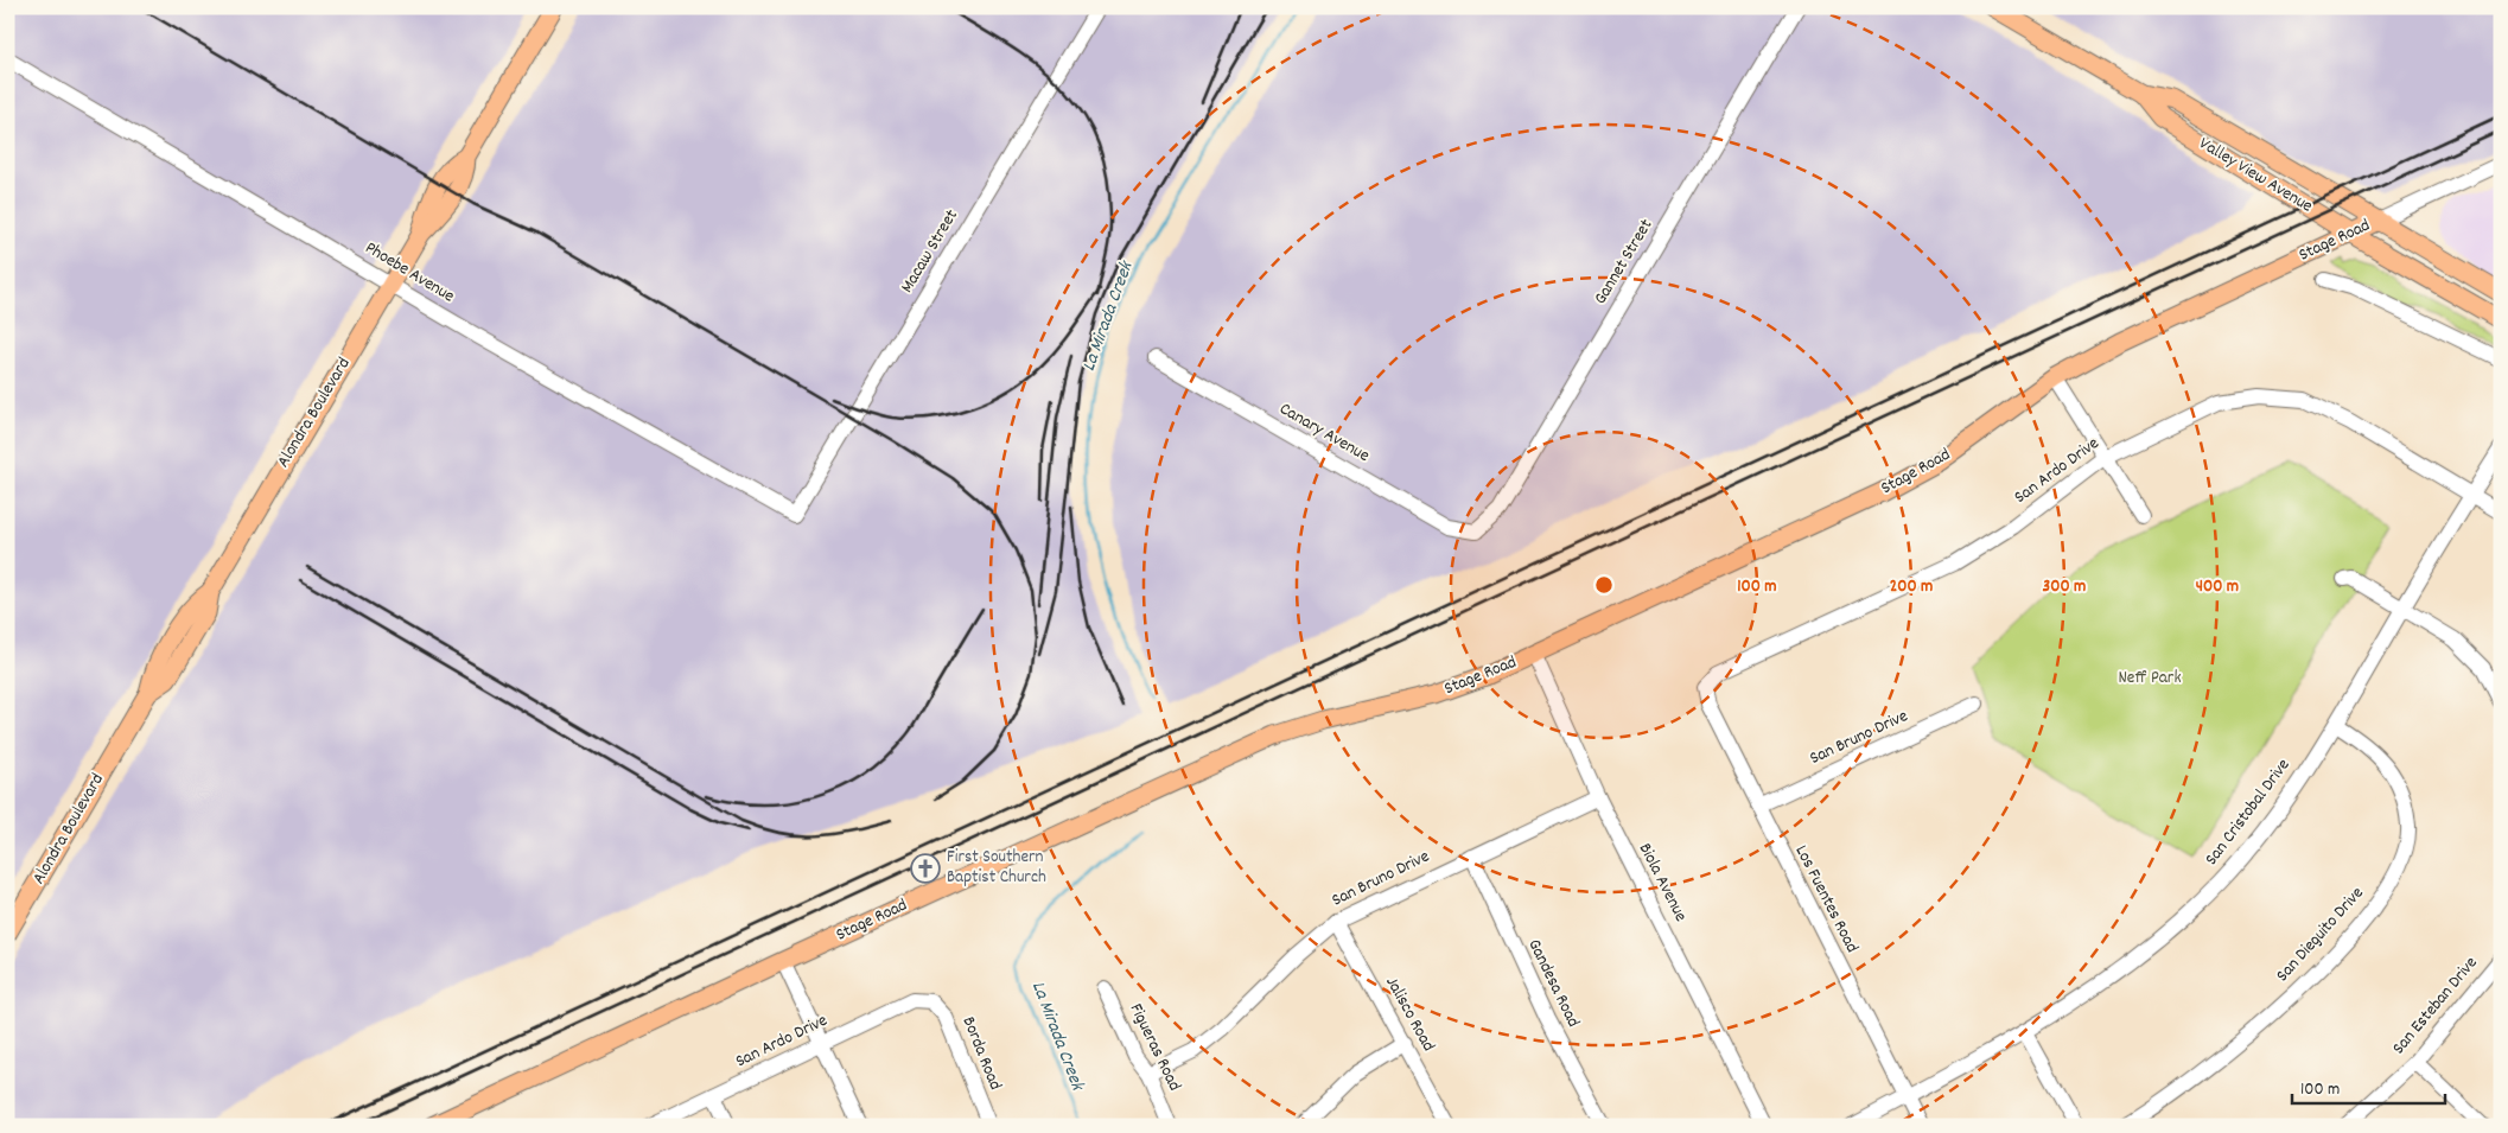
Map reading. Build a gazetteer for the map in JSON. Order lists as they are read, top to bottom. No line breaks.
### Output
{"streets":{"main road":["Valley View Avenue","Stage Road","Alondra Boulevard"],"street":["Macaw Street","Gannet Street","Phoebe Avenue","Canary Avenue","San Ardo Drive","San Bruno Drive","San Cristobal Drive","Biola Avenue","Los Fuentes Road","San Dieguito Drive","Gandesa Road","San Esteban Drive","Jalisco Road","Figueras Road","Borda Road"]},"crossings":[["Valley View Avenue","Stage Road"],["Stage Road","Biola Avenue"],["Macaw Street","Phoebe Avenue"],["Gannet Street","Canary Avenue"],["Phoebe Avenue","Alondra Boulevard"],["San Ardo Drive","San Cristobal Drive"],["San Ardo Drive","Los Fuentes Road"],["San Ardo Drive","Borda Road"],["San Bruno Drive","Biola Avenue"],["San Bruno Drive","Los Fuentes Road"],["San Bruno Drive","Gandesa Road"],["San Bruno Drive","Jalisco Road"],["San Bruno Drive","Figueras Road"],["San Cristobal Drive","Los Fuentes Road"],["San Cristobal Drive","San Dieguito Drive"]],"water":["La Mirada Creek"],"parks":["Neff Park"],"places":{"church":["First Southern Baptist Church"]},"scale_bar":"100 m","rings":["100 m","200 m","300 m","400 m"]}
